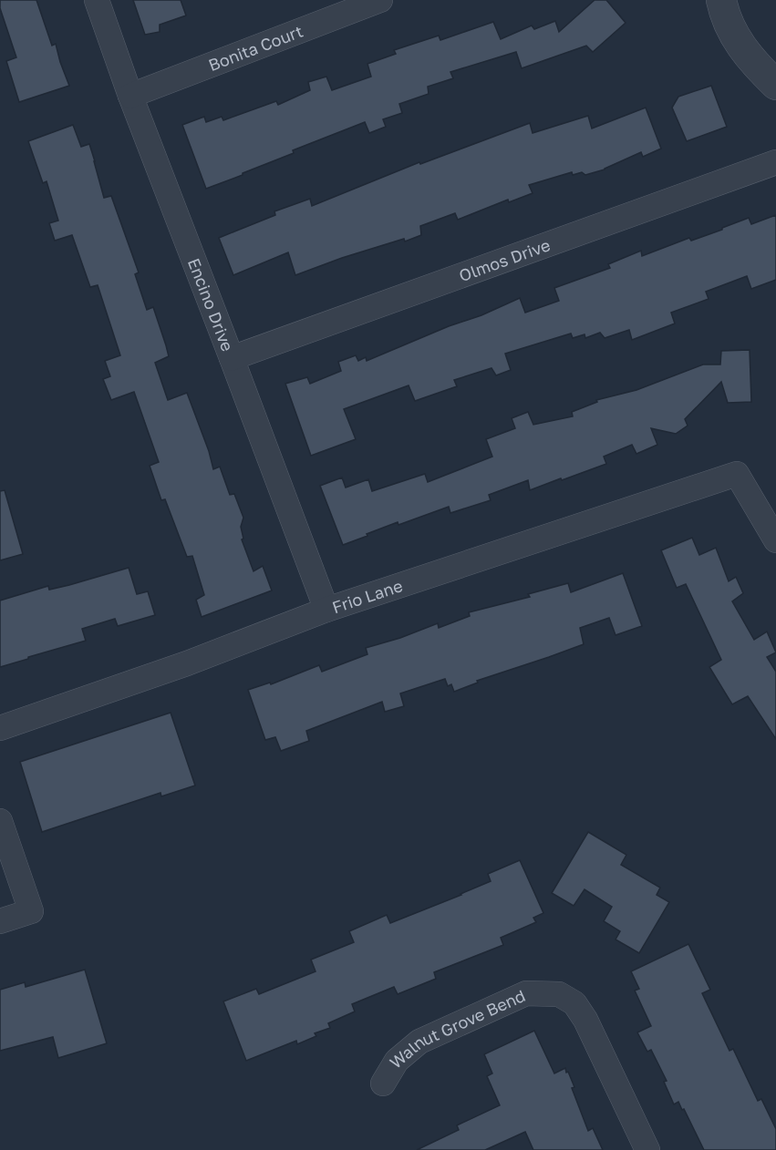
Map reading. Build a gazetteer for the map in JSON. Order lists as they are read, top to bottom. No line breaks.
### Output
{"streets":{"street":["Bonita Court","Olmos Drive","Encino Drive","Frio Lane","Walnut Grove Bend"]},"crossings":[["Bonita Court","Encino Drive"],["Olmos Drive","Encino Drive"],["Encino Drive","Frio Lane"]]}
